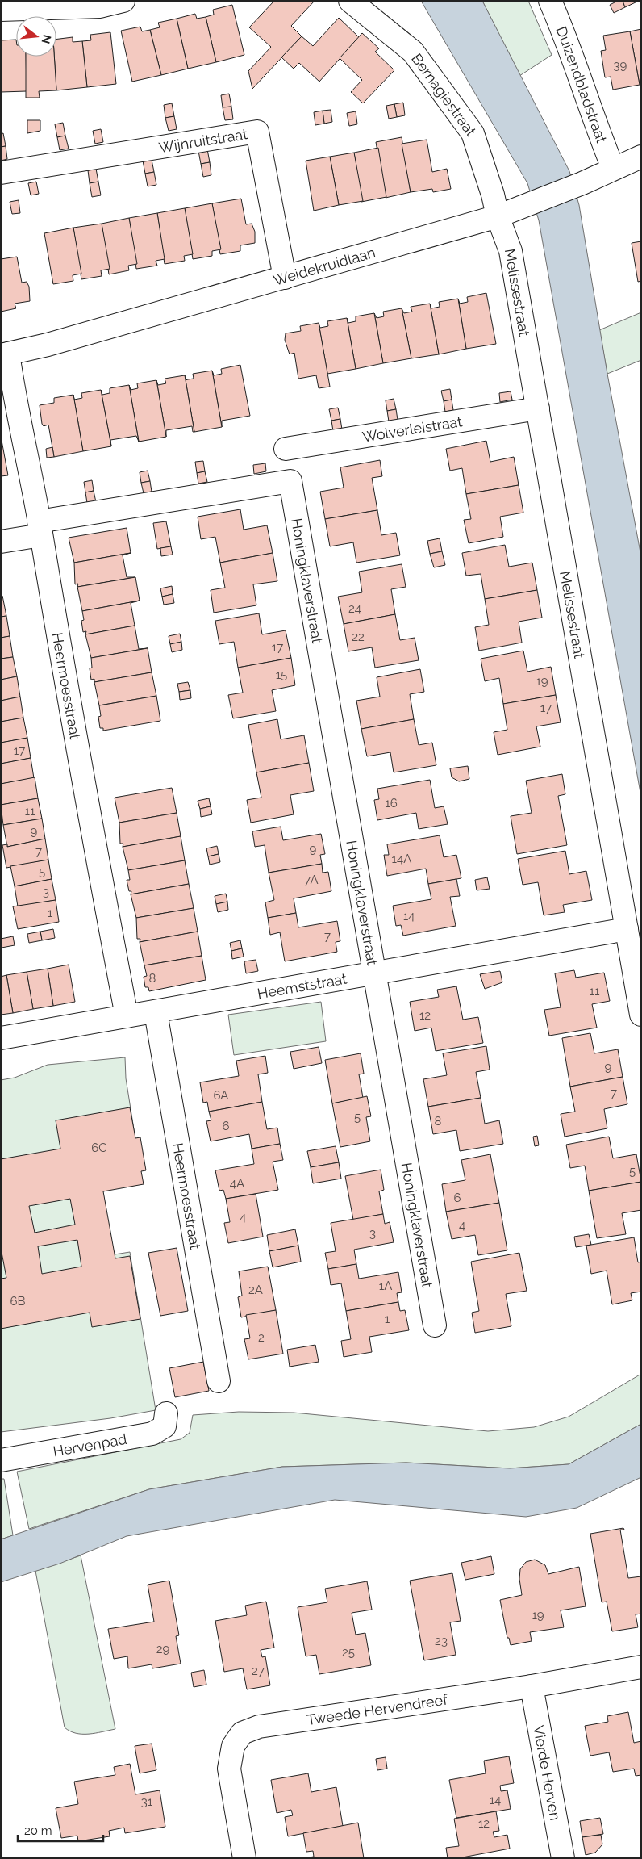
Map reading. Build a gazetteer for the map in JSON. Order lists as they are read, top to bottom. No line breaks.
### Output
{"streets":{"street":["Duizendbladstraat","Bernagiestraat","Wijnruitstraat","Weidekruidlaan","Melissestraat","Wolverleistraat","Honingklaverstraat","Heermoesstraat","Heemststraat","Hervenpad","Tweede Hervendreef","Vierde Herven"]},"crossings":[["Duizendbladstraat","Weidekruidlaan"],["Bernagiestraat","Weidekruidlaan"],["Bernagiestraat","Melissestraat"],["Wijnruitstraat","Weidekruidlaan"],["Weidekruidlaan","Melissestraat"],["Weidekruidlaan","Heermoesstraat"],["Melissestraat","Wolverleistraat"],["Melissestraat","Heemststraat"],["Honingklaverstraat","Heermoesstraat"],["Honingklaverstraat","Heemststraat"],["Heermoesstraat","Heemststraat"],["Tweede Hervendreef","Vierde Herven"]],"house_numbers":["39","24","22","17","15","19","17","17","16","11","9","9","7","14A","5","7A","3","1","14","7","8","11","12","9","7","6A","5","8","6","6C","5","4A","6","4","4","3","1A","2A","6B","1","2","19","23","29","25","27","14","31","12"],"scale_bar":"20 m","north":"right"}
